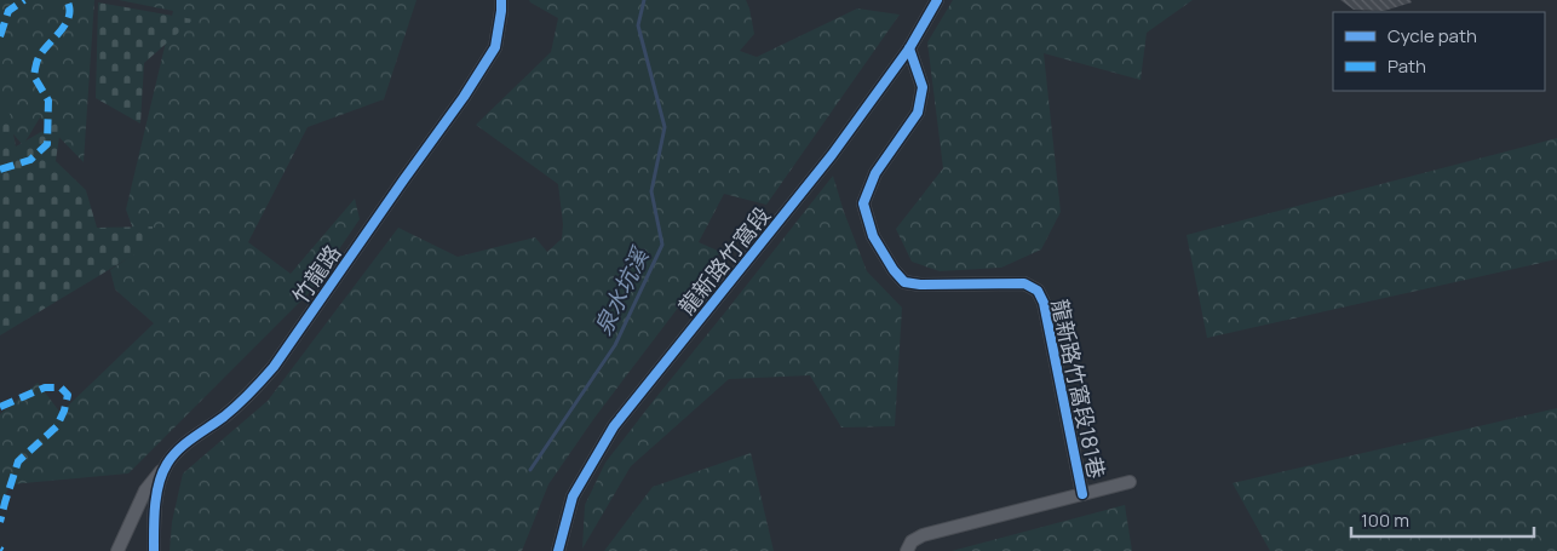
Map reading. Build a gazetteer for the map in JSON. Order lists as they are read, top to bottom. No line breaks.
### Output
{"streets":{"street":["龍新路竹窩段","竹龍路","龍新路竹窩段181巷"]},"crossings":[["龍新路竹窩段","龍新路竹窩段181巷"]],"water":["泉水坑溪"],"legend":["Cycle path","Path"],"scale_bar":"100 m"}
